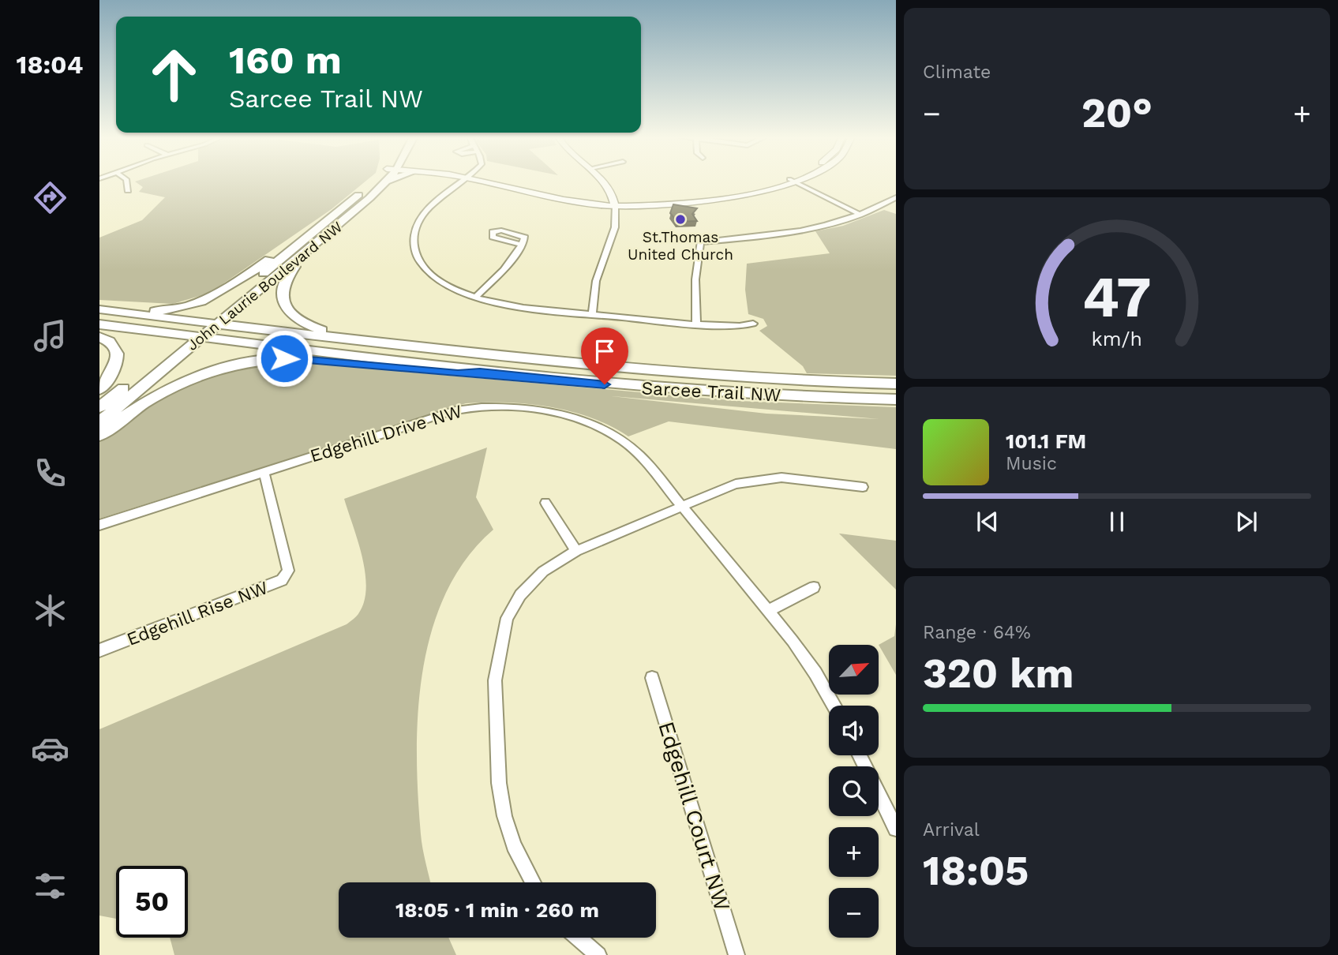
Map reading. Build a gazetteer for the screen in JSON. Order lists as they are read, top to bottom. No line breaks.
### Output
{"streets":{"main road":["John Laurie Boulevard NW","Sarcee Trail NW"],"street":["Edgehill Drive NW","Edgehill Rise NW","Edgehill Court NW"]},"crossings":[["John Laurie Boulevard NW","Sarcee Trail NW"],["Edgehill Drive NW","Edgehill Rise NW"]],"places":["St.Thomas United Church"],"north":"top right","page":{"tabs":"18:04","tile":["Climate",["Range · 64%","320 km"],["Arrival","18:05"]],"turn":["160 m","Sarcee Trail NW"],"heat":["−","20°","+"],"song":["101.1 FM","Music"],"map_buttons":["+","−"],"limit":"50","trip":"18:05 · 1 min · 260 m","gauge":["47","km/h"]}}
